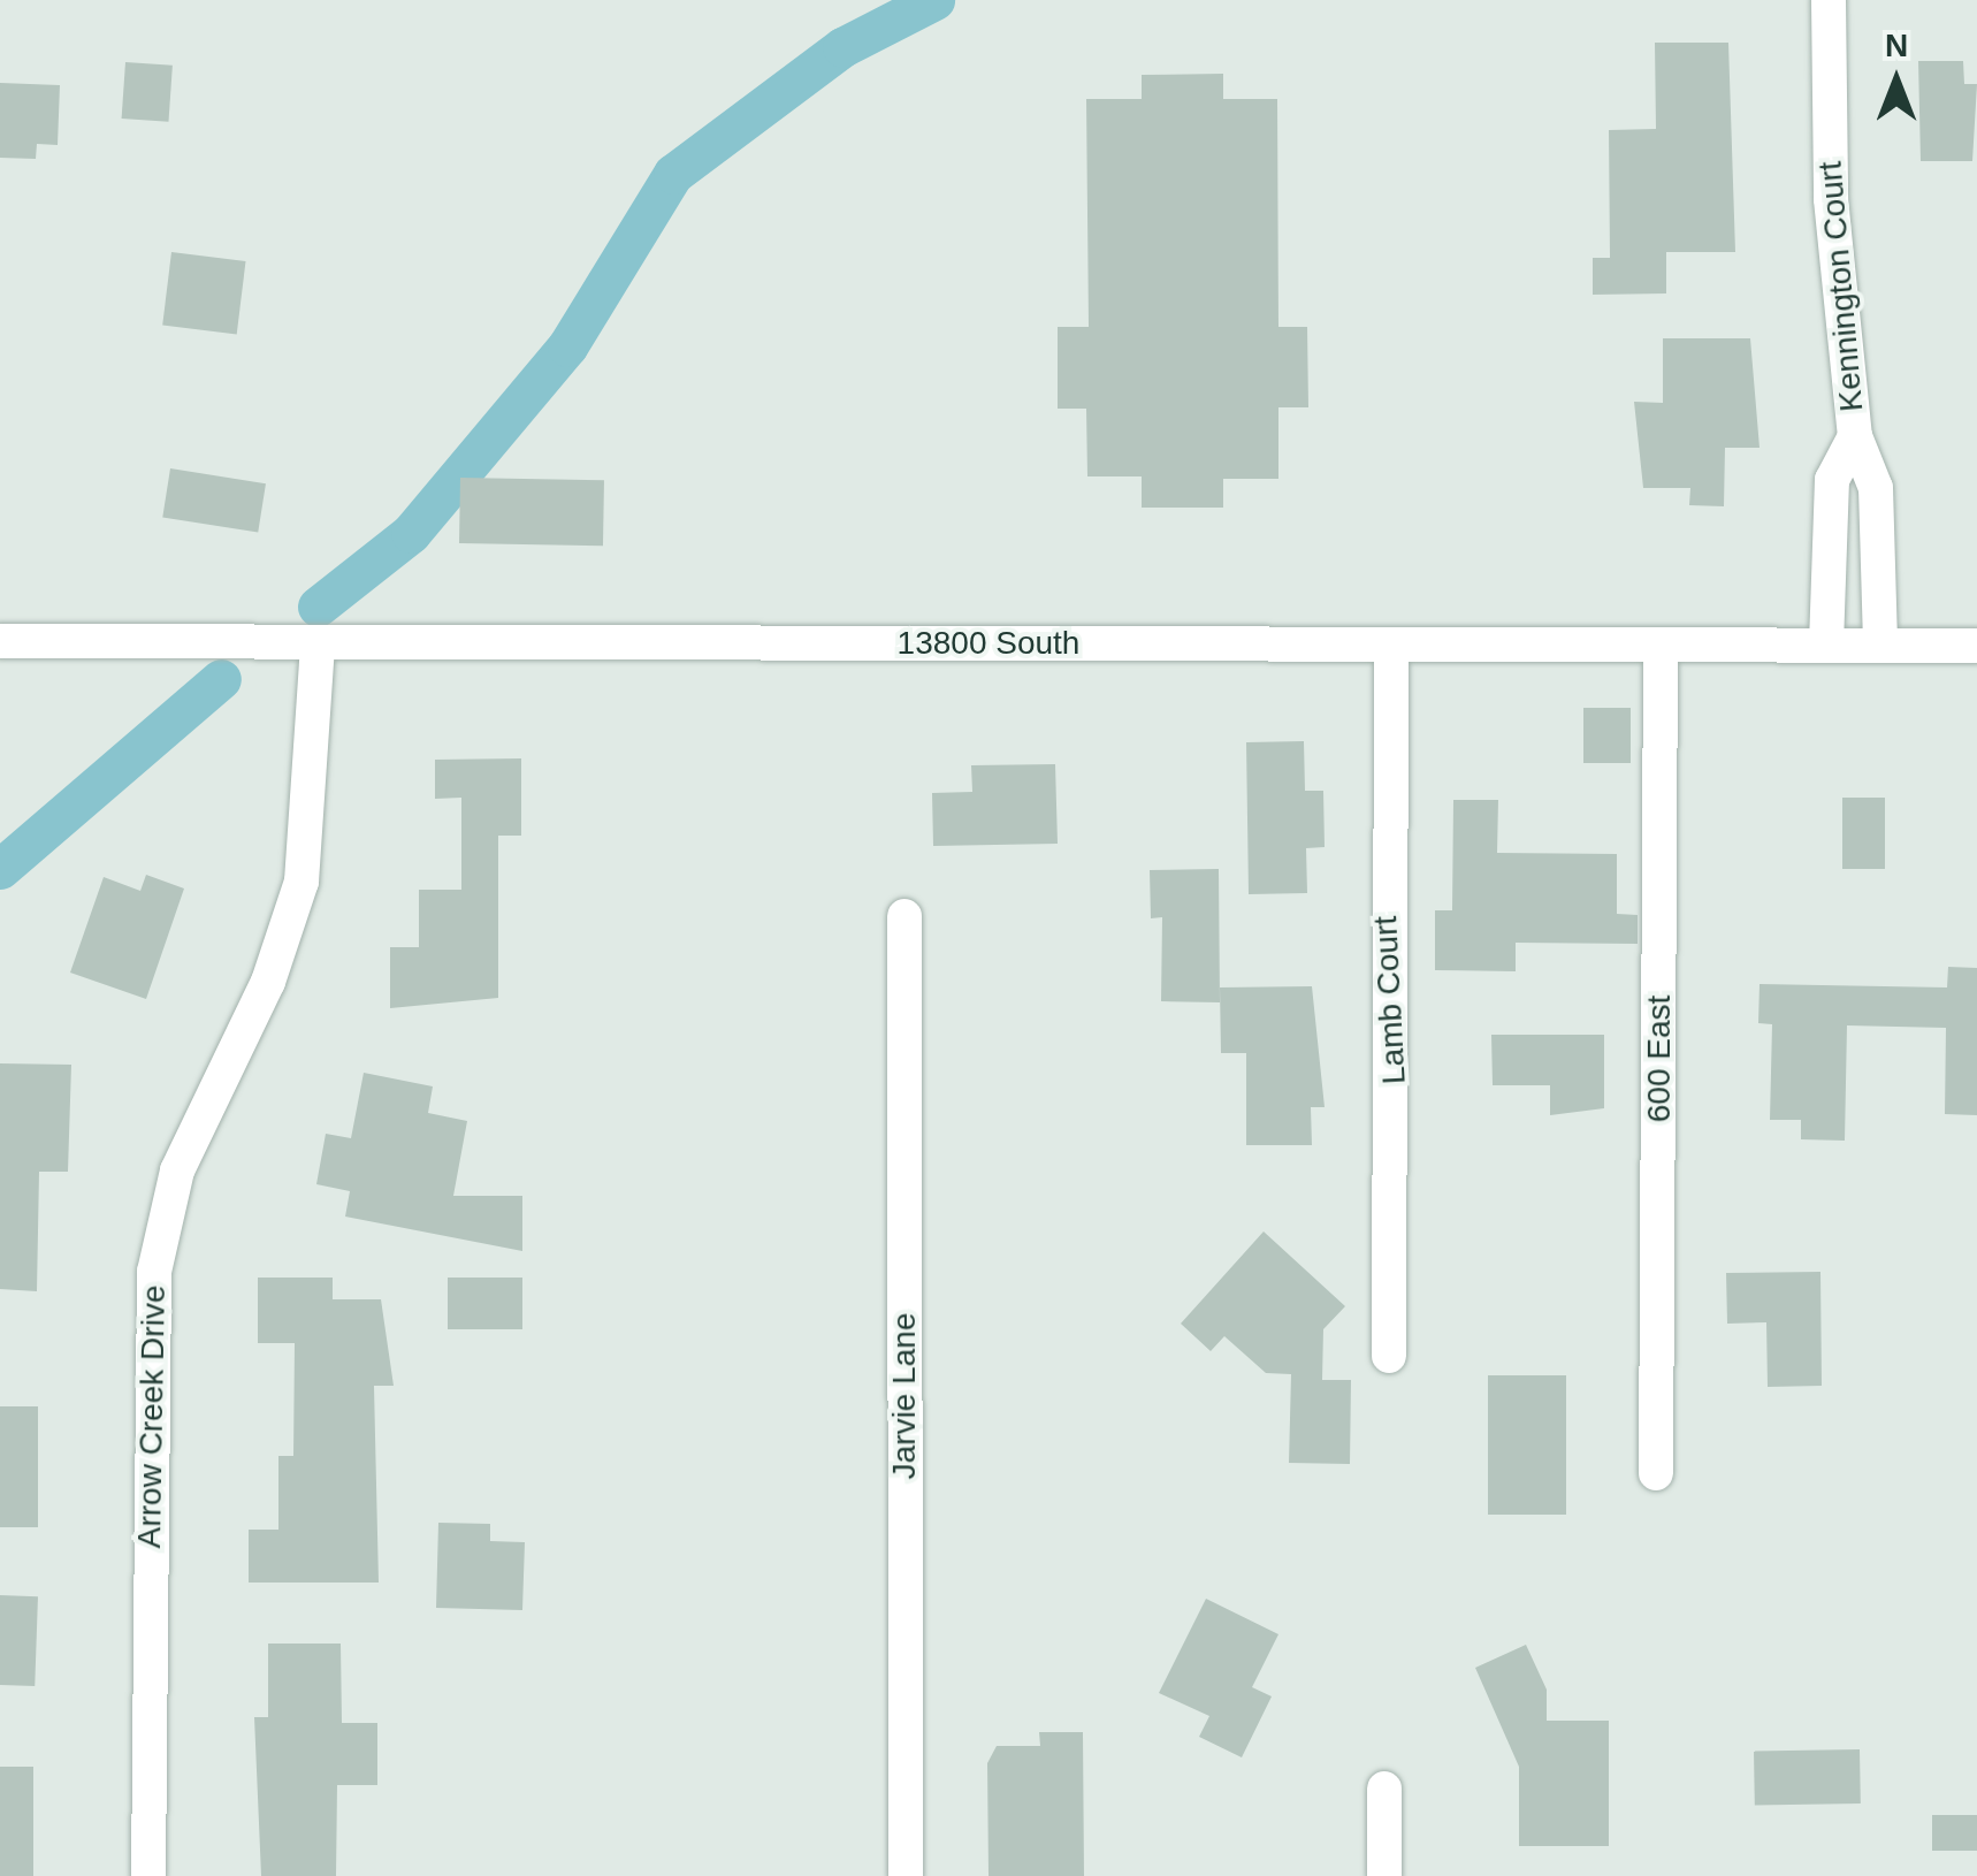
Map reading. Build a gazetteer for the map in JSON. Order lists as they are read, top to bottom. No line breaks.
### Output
{"streets":{"street":["Kennington Court","13800 South","Lamb Court","600 East","Jarvie Lane","Arrow Creek Drive"]},"crossings":[["Kennington Court","13800 South"],["13800 South","Lamb Court"],["13800 South","600 East"],["13800 South","Arrow Creek Drive"]],"north":"top"}
